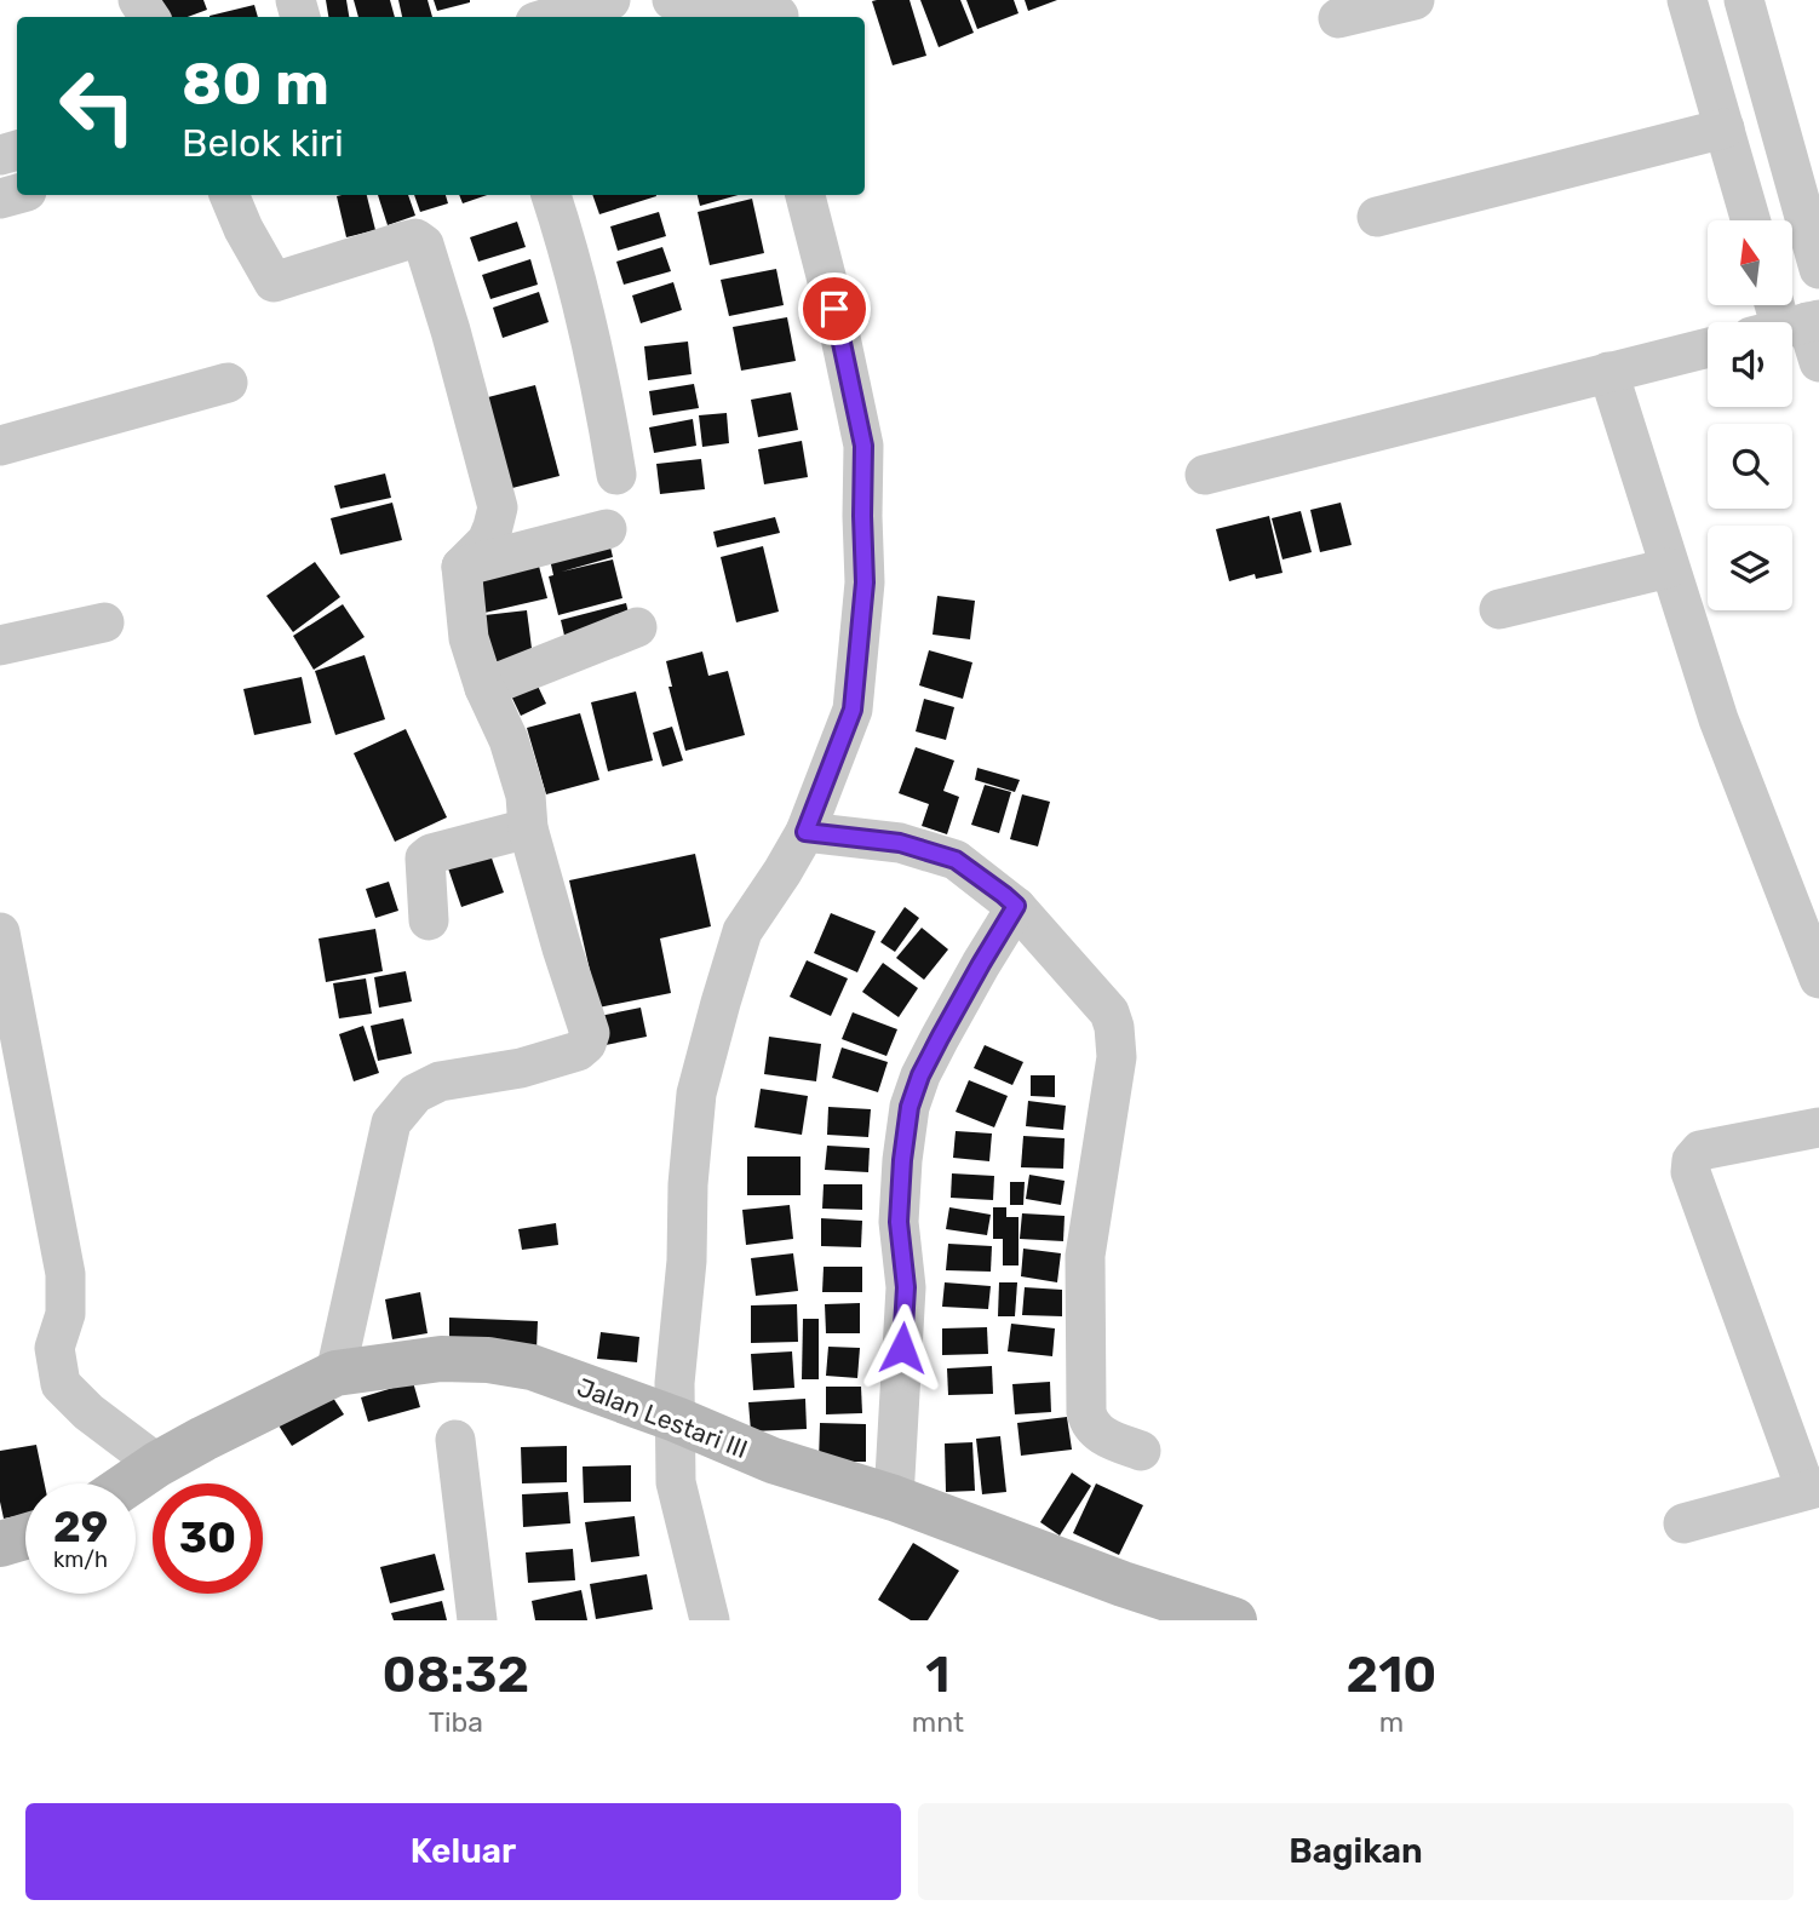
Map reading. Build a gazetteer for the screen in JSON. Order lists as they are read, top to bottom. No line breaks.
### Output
{"streets":{"street":["Jalan Lestari III"]},"north":"top","page":{"turn":["80 m","Belok kiri"],"speed":"29 km/h","limit":"30","eta":["08:32","Tiba","1","mnt","210","m"],"buttons":["Keluar","Bagikan"]}}
